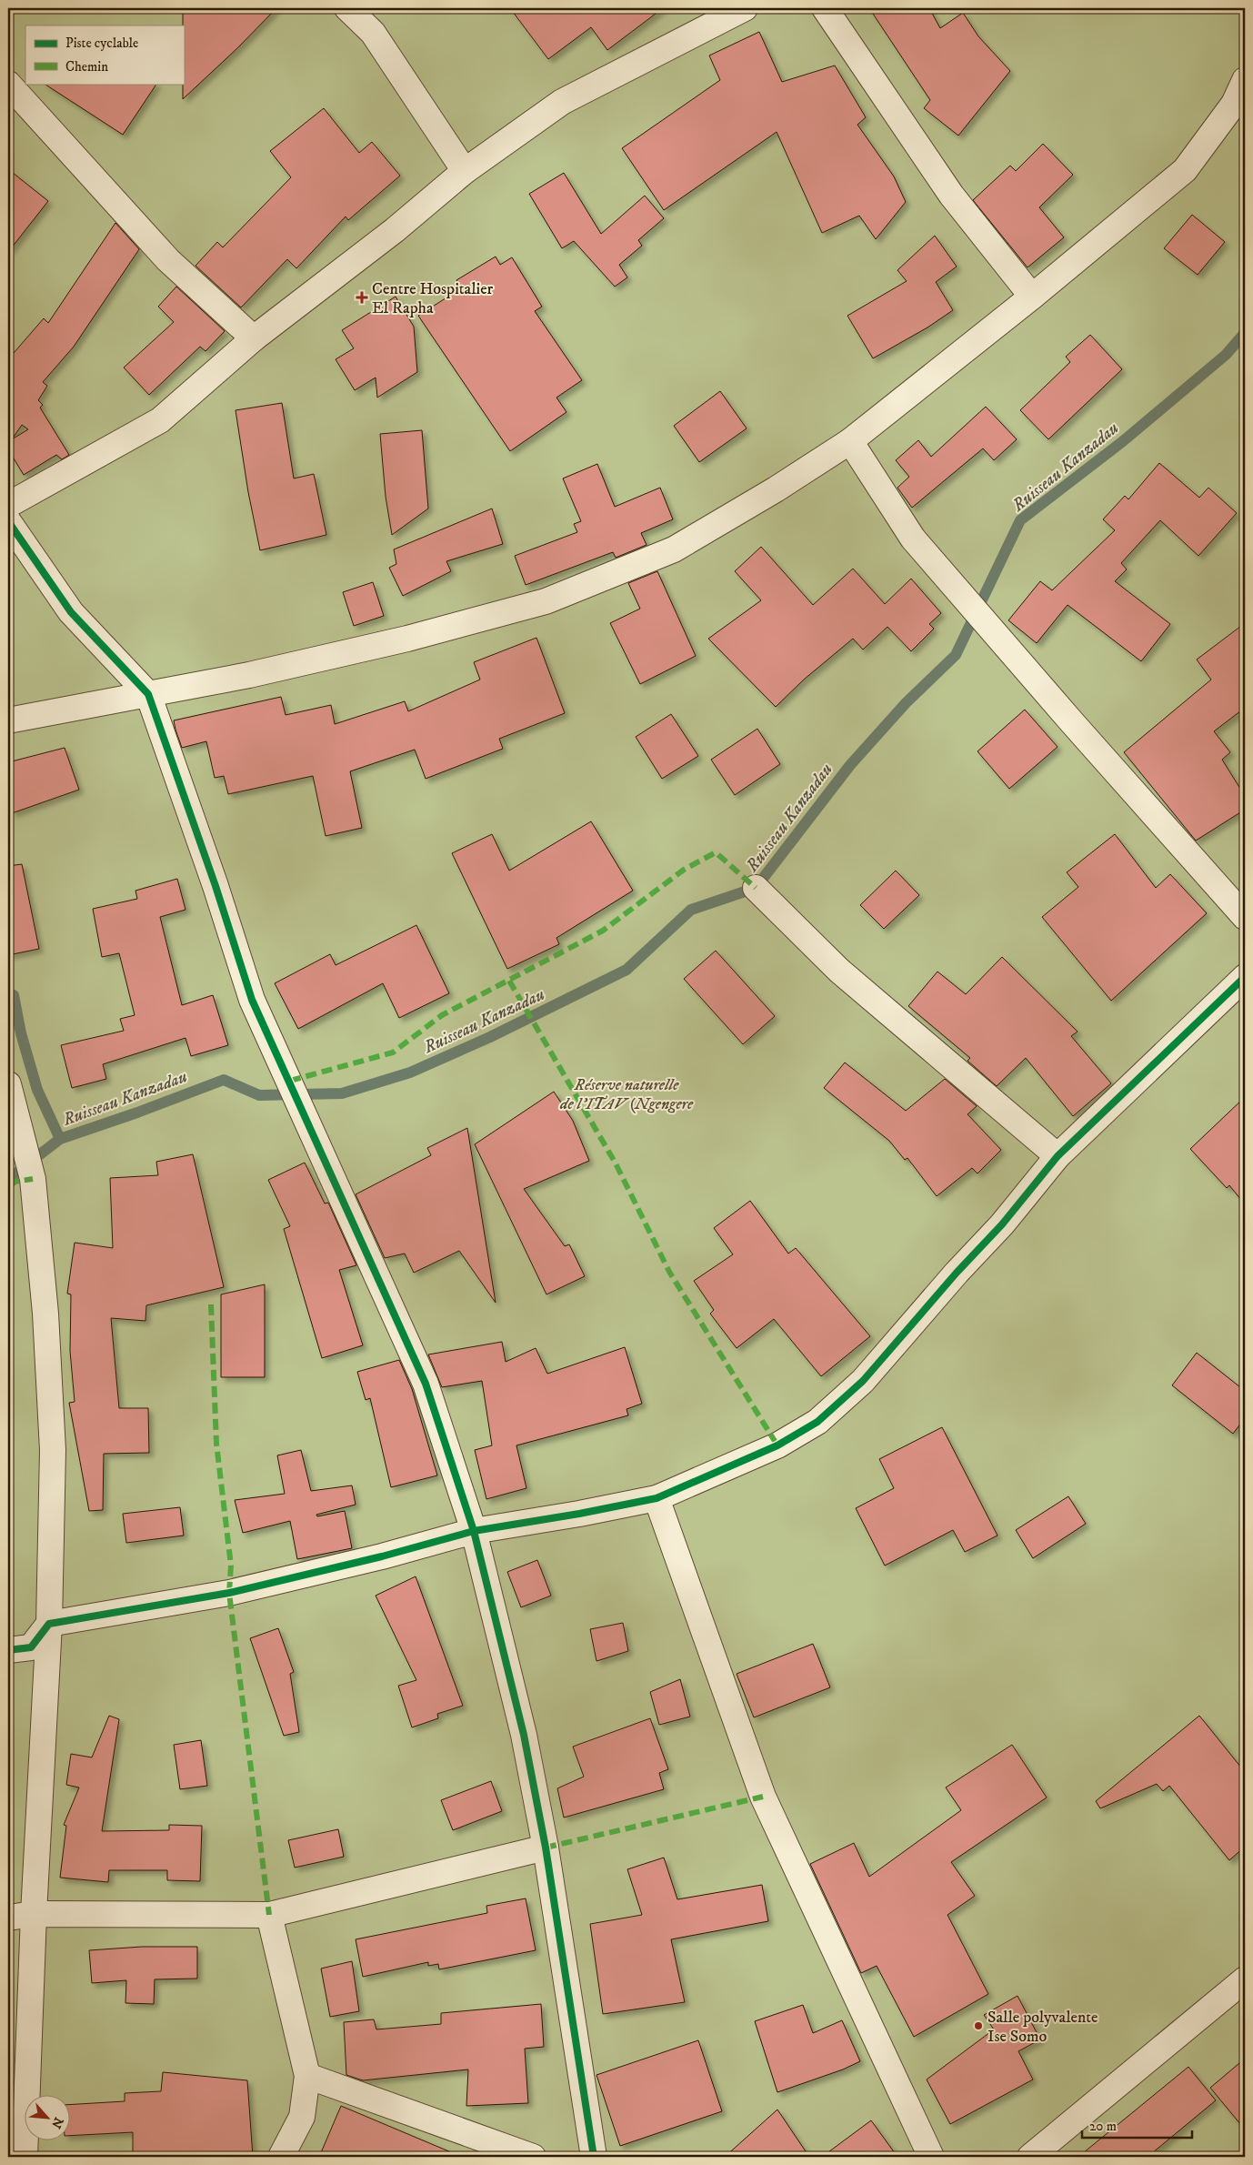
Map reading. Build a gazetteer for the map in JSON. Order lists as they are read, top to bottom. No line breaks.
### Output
{"water":["Ruisseau Kanzadau"],"parks":["Réserve naturelle de l'ITAV (Ngengere"],"places":{"health":["Centre Hospitalier El Rapha"],"other":["Salle polyvalente Ise Somo"]},"legend":["Piste cyclable","Chemin"],"scale_bar":"20 m","north":"bottom right"}
